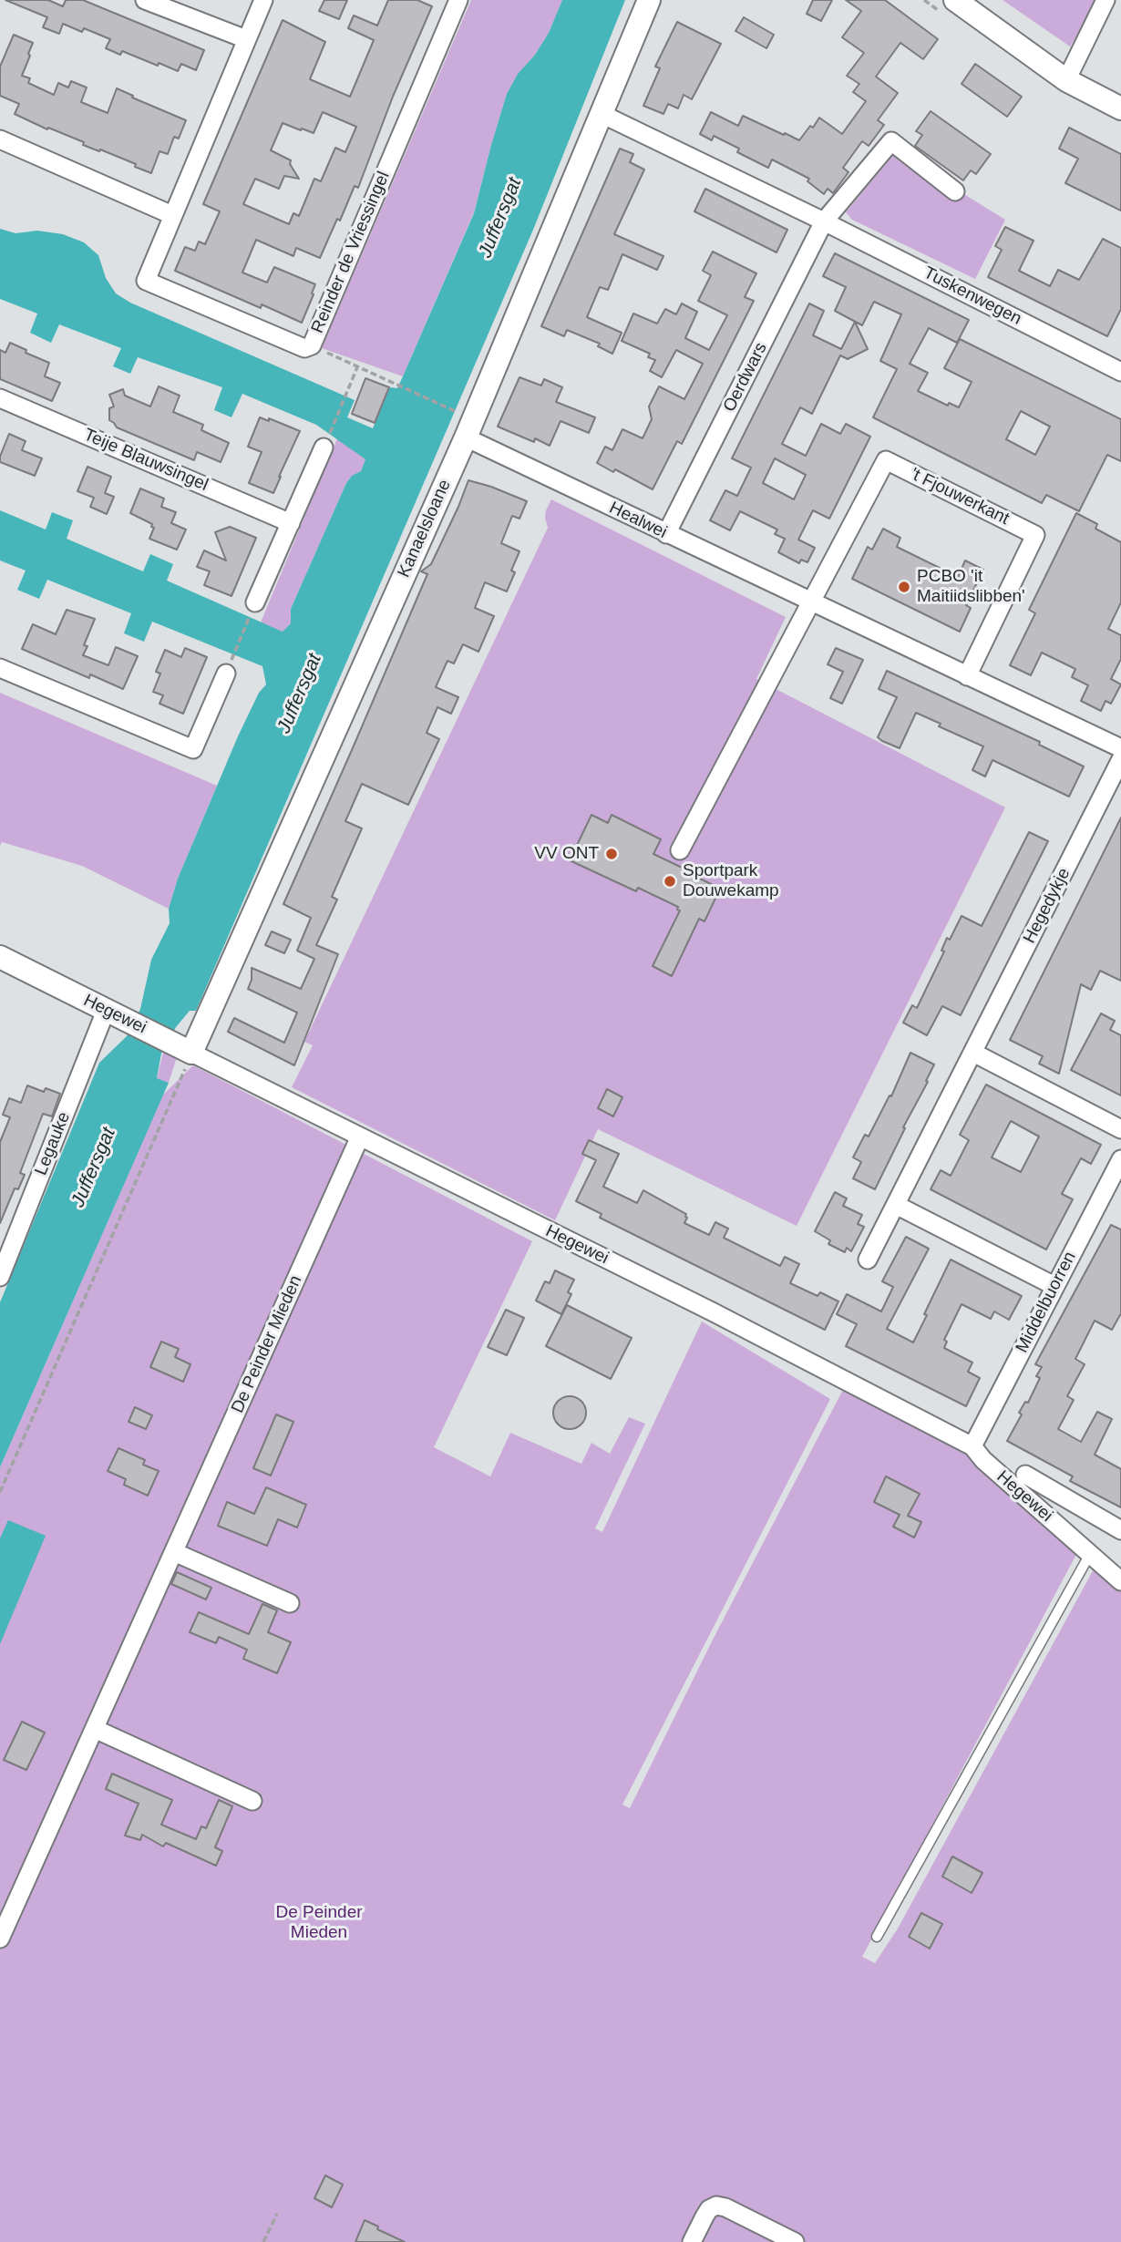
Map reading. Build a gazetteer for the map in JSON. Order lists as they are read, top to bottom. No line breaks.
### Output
{"streets":{"street":["Reinder de Vriessingel","Tuskenwegen","Oerdwars","Teije Blauwsingel","'t Fjouwerkant","Healwei","Kanaelsloane","Hegedykje","Hegewei","Legauke","Middelbuorren","De Peinder Mieden"]},"crossings":[["Tuskenwegen","Oerdwars"],["Tuskenwegen","Kanaelsloane"],["Oerdwars","Healwei"],["'t Fjouwerkant","Healwei"],["Healwei","Kanaelsloane"],["Kanaelsloane","Hegewei"],["Hegewei","Legauke"],["Hegewei","Middelbuorren"],["Hegewei","De Peinder Mieden"]],"water":["Juffersgat"],"parks":["De Peinder Mieden"],"places":["PCBO 'it Maitiidslibben'","VV ONT","Sportpark Douwekamp"]}
